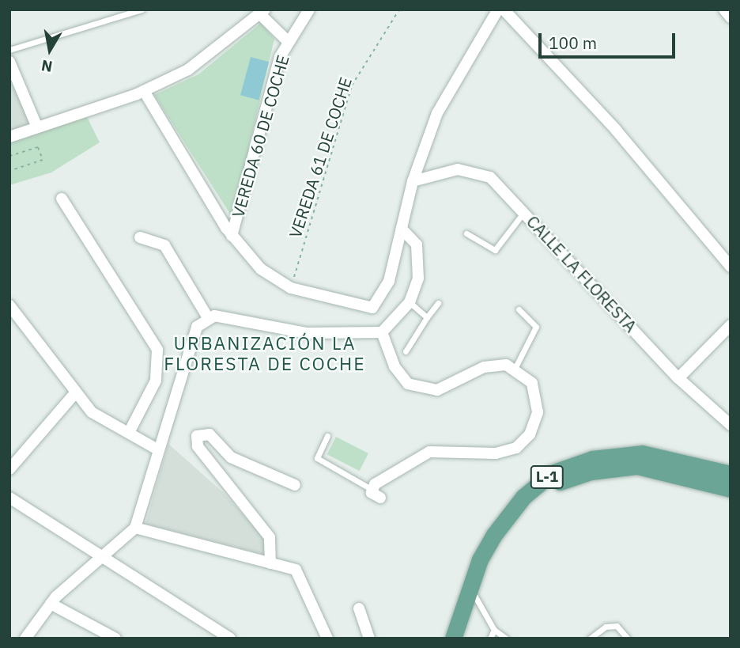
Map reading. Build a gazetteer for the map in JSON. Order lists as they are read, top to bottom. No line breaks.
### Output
{"streets":{"main road":["L-1"],"street":["VEREDA 60 DE COCHE","CALLE LA FLORESTA"],"path":["VEREDA 61 DE COCHE"]},"districts":["URBANIZACIÓN LA FLORESTA DE COCHE"],"scale_bar":"100 m","north":"bottom"}
